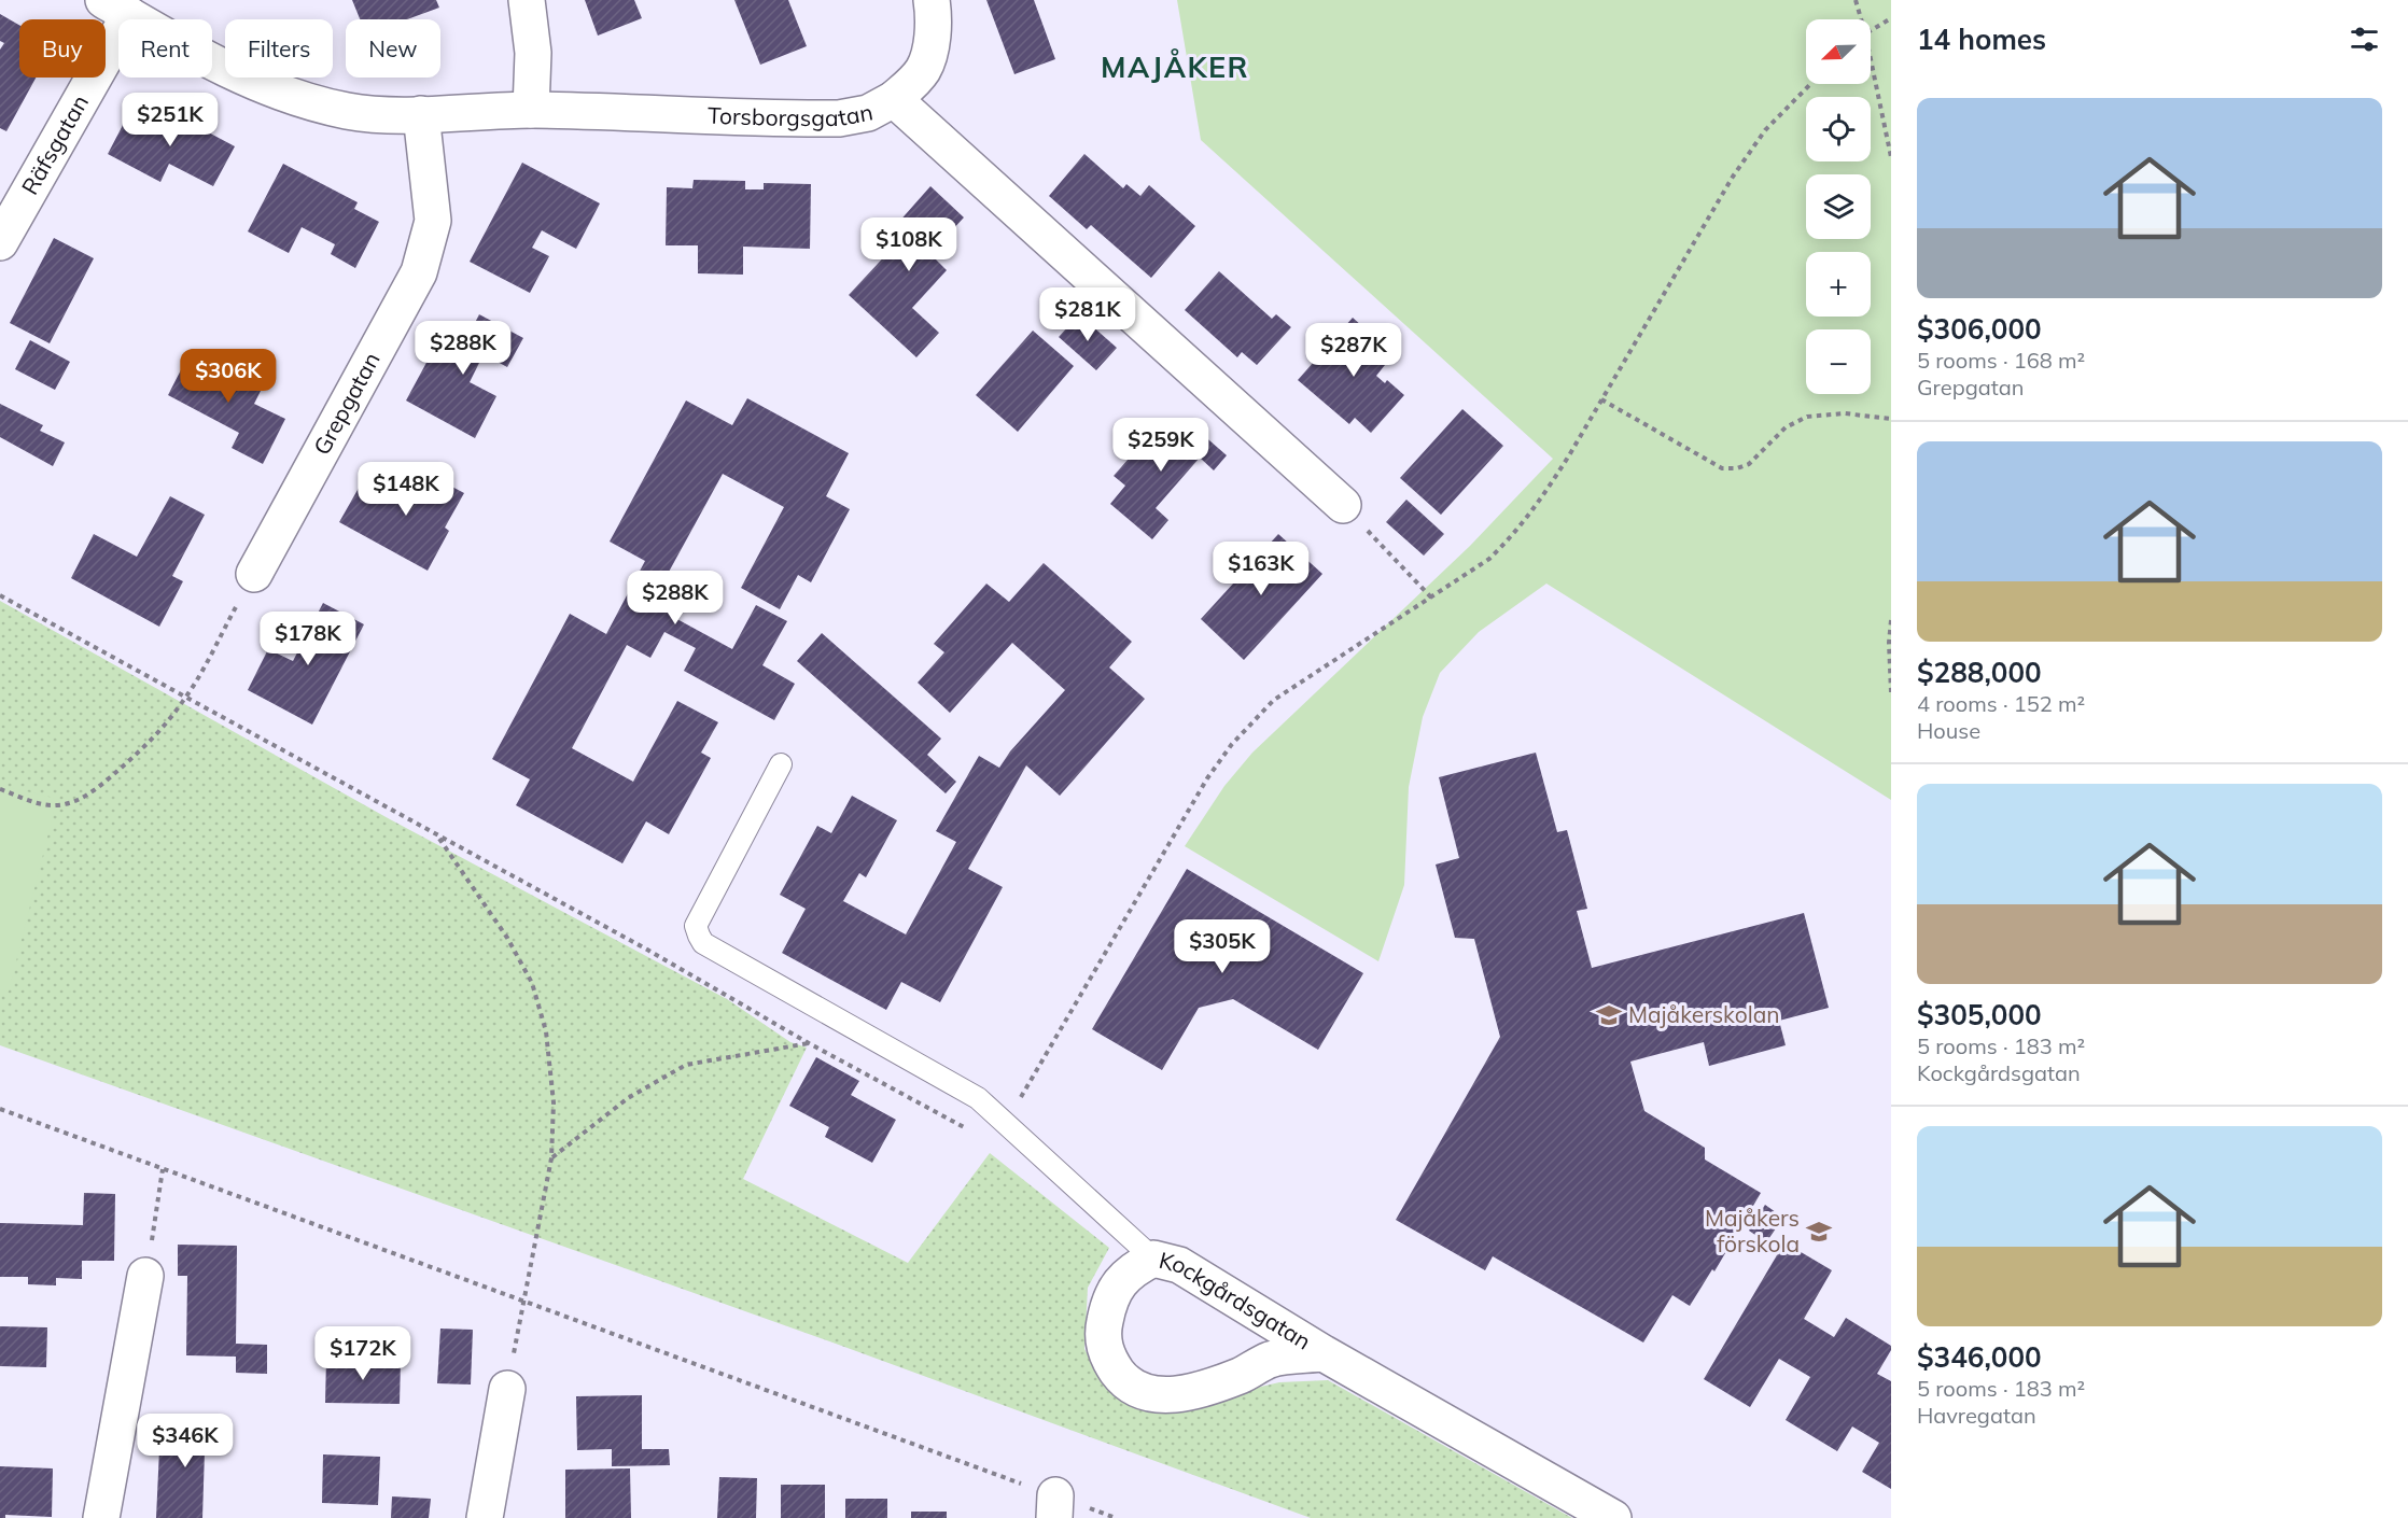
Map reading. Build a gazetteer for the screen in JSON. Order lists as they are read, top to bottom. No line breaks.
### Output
{"streets":{"street":["Torsborgsgatan","Räfsgatan","Grepgatan","Kockgårdsgatan"]},"crossings":[["Torsborgsgatan","Räfsgatan"],["Torsborgsgatan","Grepgatan"]],"districts":["MAJÅKER"],"places":{"school or university":["Majåkerskolan","Majåkers förskola"]},"north":"bottom left","page":{"heading":"14 homes","map_buttons":["+","−"],"chip":["Buy","Rent","Filters","New"],"list":[{"name":"$306,000","note":"5 rooms · 168 m² · Grepgatan"},{"name":"$288,000","note":"4 rooms · 152 m² · House"},{"name":"$305,000","note":"5 rooms · 183 m² · Kockgårdsgatan"},{"name":"$346,000","note":"5 rooms · 183 m² · Havregatan"}],"price":["$251K","$108K","$281K","$288K","$287K","$306K","$259K","$148K","$163K","$288K","$178K","$305K","$172K","$346K"]}}
